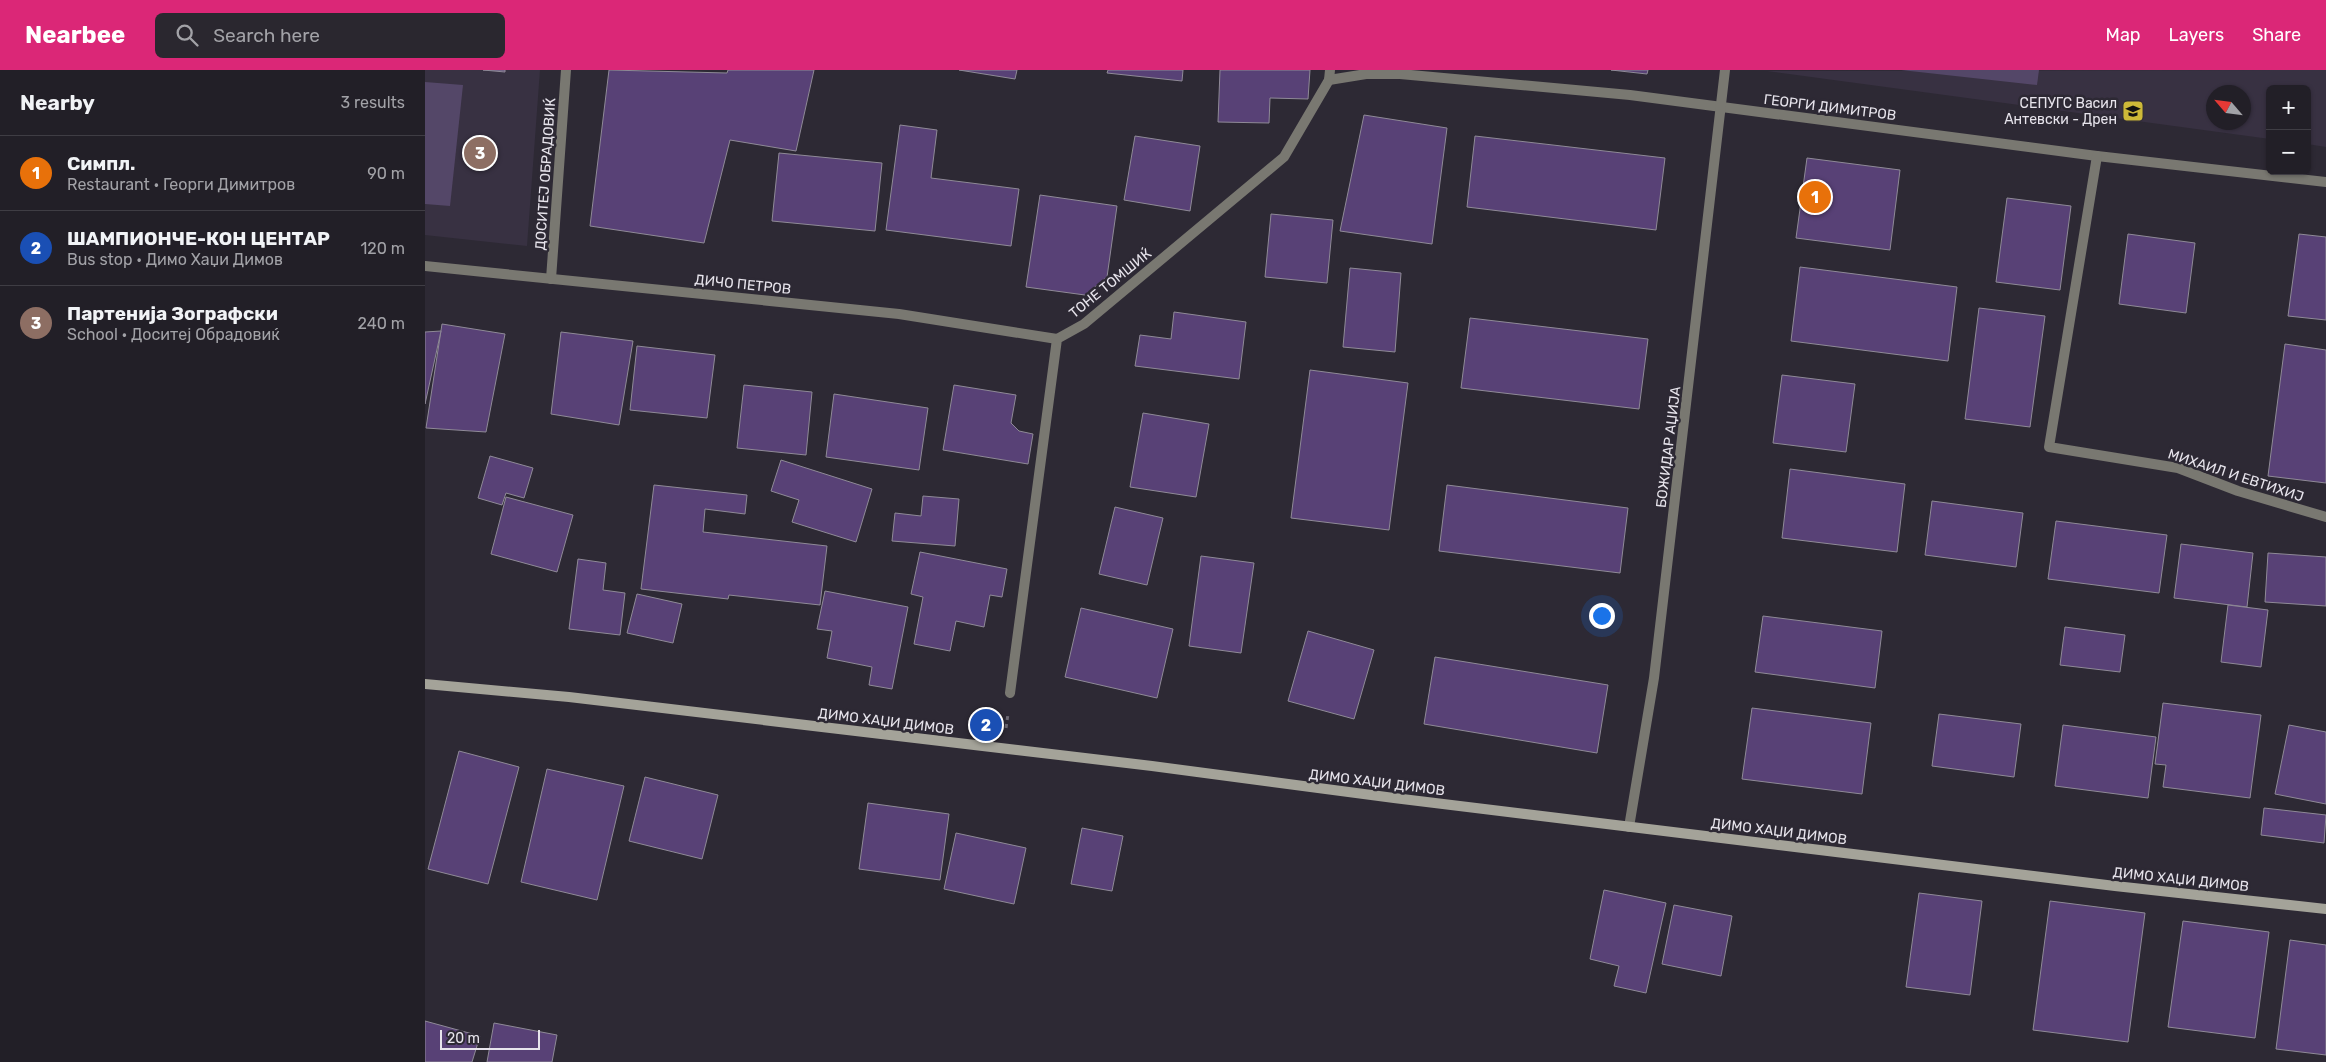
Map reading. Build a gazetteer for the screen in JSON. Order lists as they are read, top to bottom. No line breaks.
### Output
{"streets":{"street":["ГЕОРГИ ДИМИТРОВ","ДОСИТЕЈ ОБРАДОВИЌ","ТОНЕ ТОМШИЌ","ДИЧО ПЕТРОВ","БОЖИДАР АЏИЈА","МИХАИЛ И ЕВТИХИЈ","ДИМО ХАЏИ ДИМОВ"]},"crossings":[["ГЕОРГИ ДИМИТРОВ","ТОНЕ ТОМШИЌ"],["ГЕОРГИ ДИМИТРОВ","БОЖИДАР АЏИЈА"],["ГЕОРГИ ДИМИТРОВ","МИХАИЛ И ЕВТИХИЈ"],["ДОСИТЕЈ ОБРАДОВИЌ","ДИЧО ПЕТРОВ"],["ТОНЕ ТОМШИЌ","ДИЧО ПЕТРОВ"],["БОЖИДАР АЏИЈА","ДИМО ХАЏИ ДИМОВ"]],"places":{"school or university":["СЕПУГС Васил Антевски - Дрен"]},"scale_bar":"20 m","north":"top left","page":{"header":"Nearbee","search":"Search here","nav":["Map","Layers","Share"],"heading":["Nearby","3 results"],"map_buttons":["+","−"],"list":[{"mark":"1","name":"Симпл.","note":"Restaurant · Георги Димитров","value":"90 m"},{"mark":"2","name":"ШАМПИОНЧЕ-КОН ЦЕНТАР","note":"Bus stop · Димо Хаџи Димов","value":"120 m"},{"mark":"3","name":"Партенија Зографски","note":"School · Доситеј Обрадовиќ","value":"240 m"}],"pins":["3","1","2"],"scale":"20 m"}}
